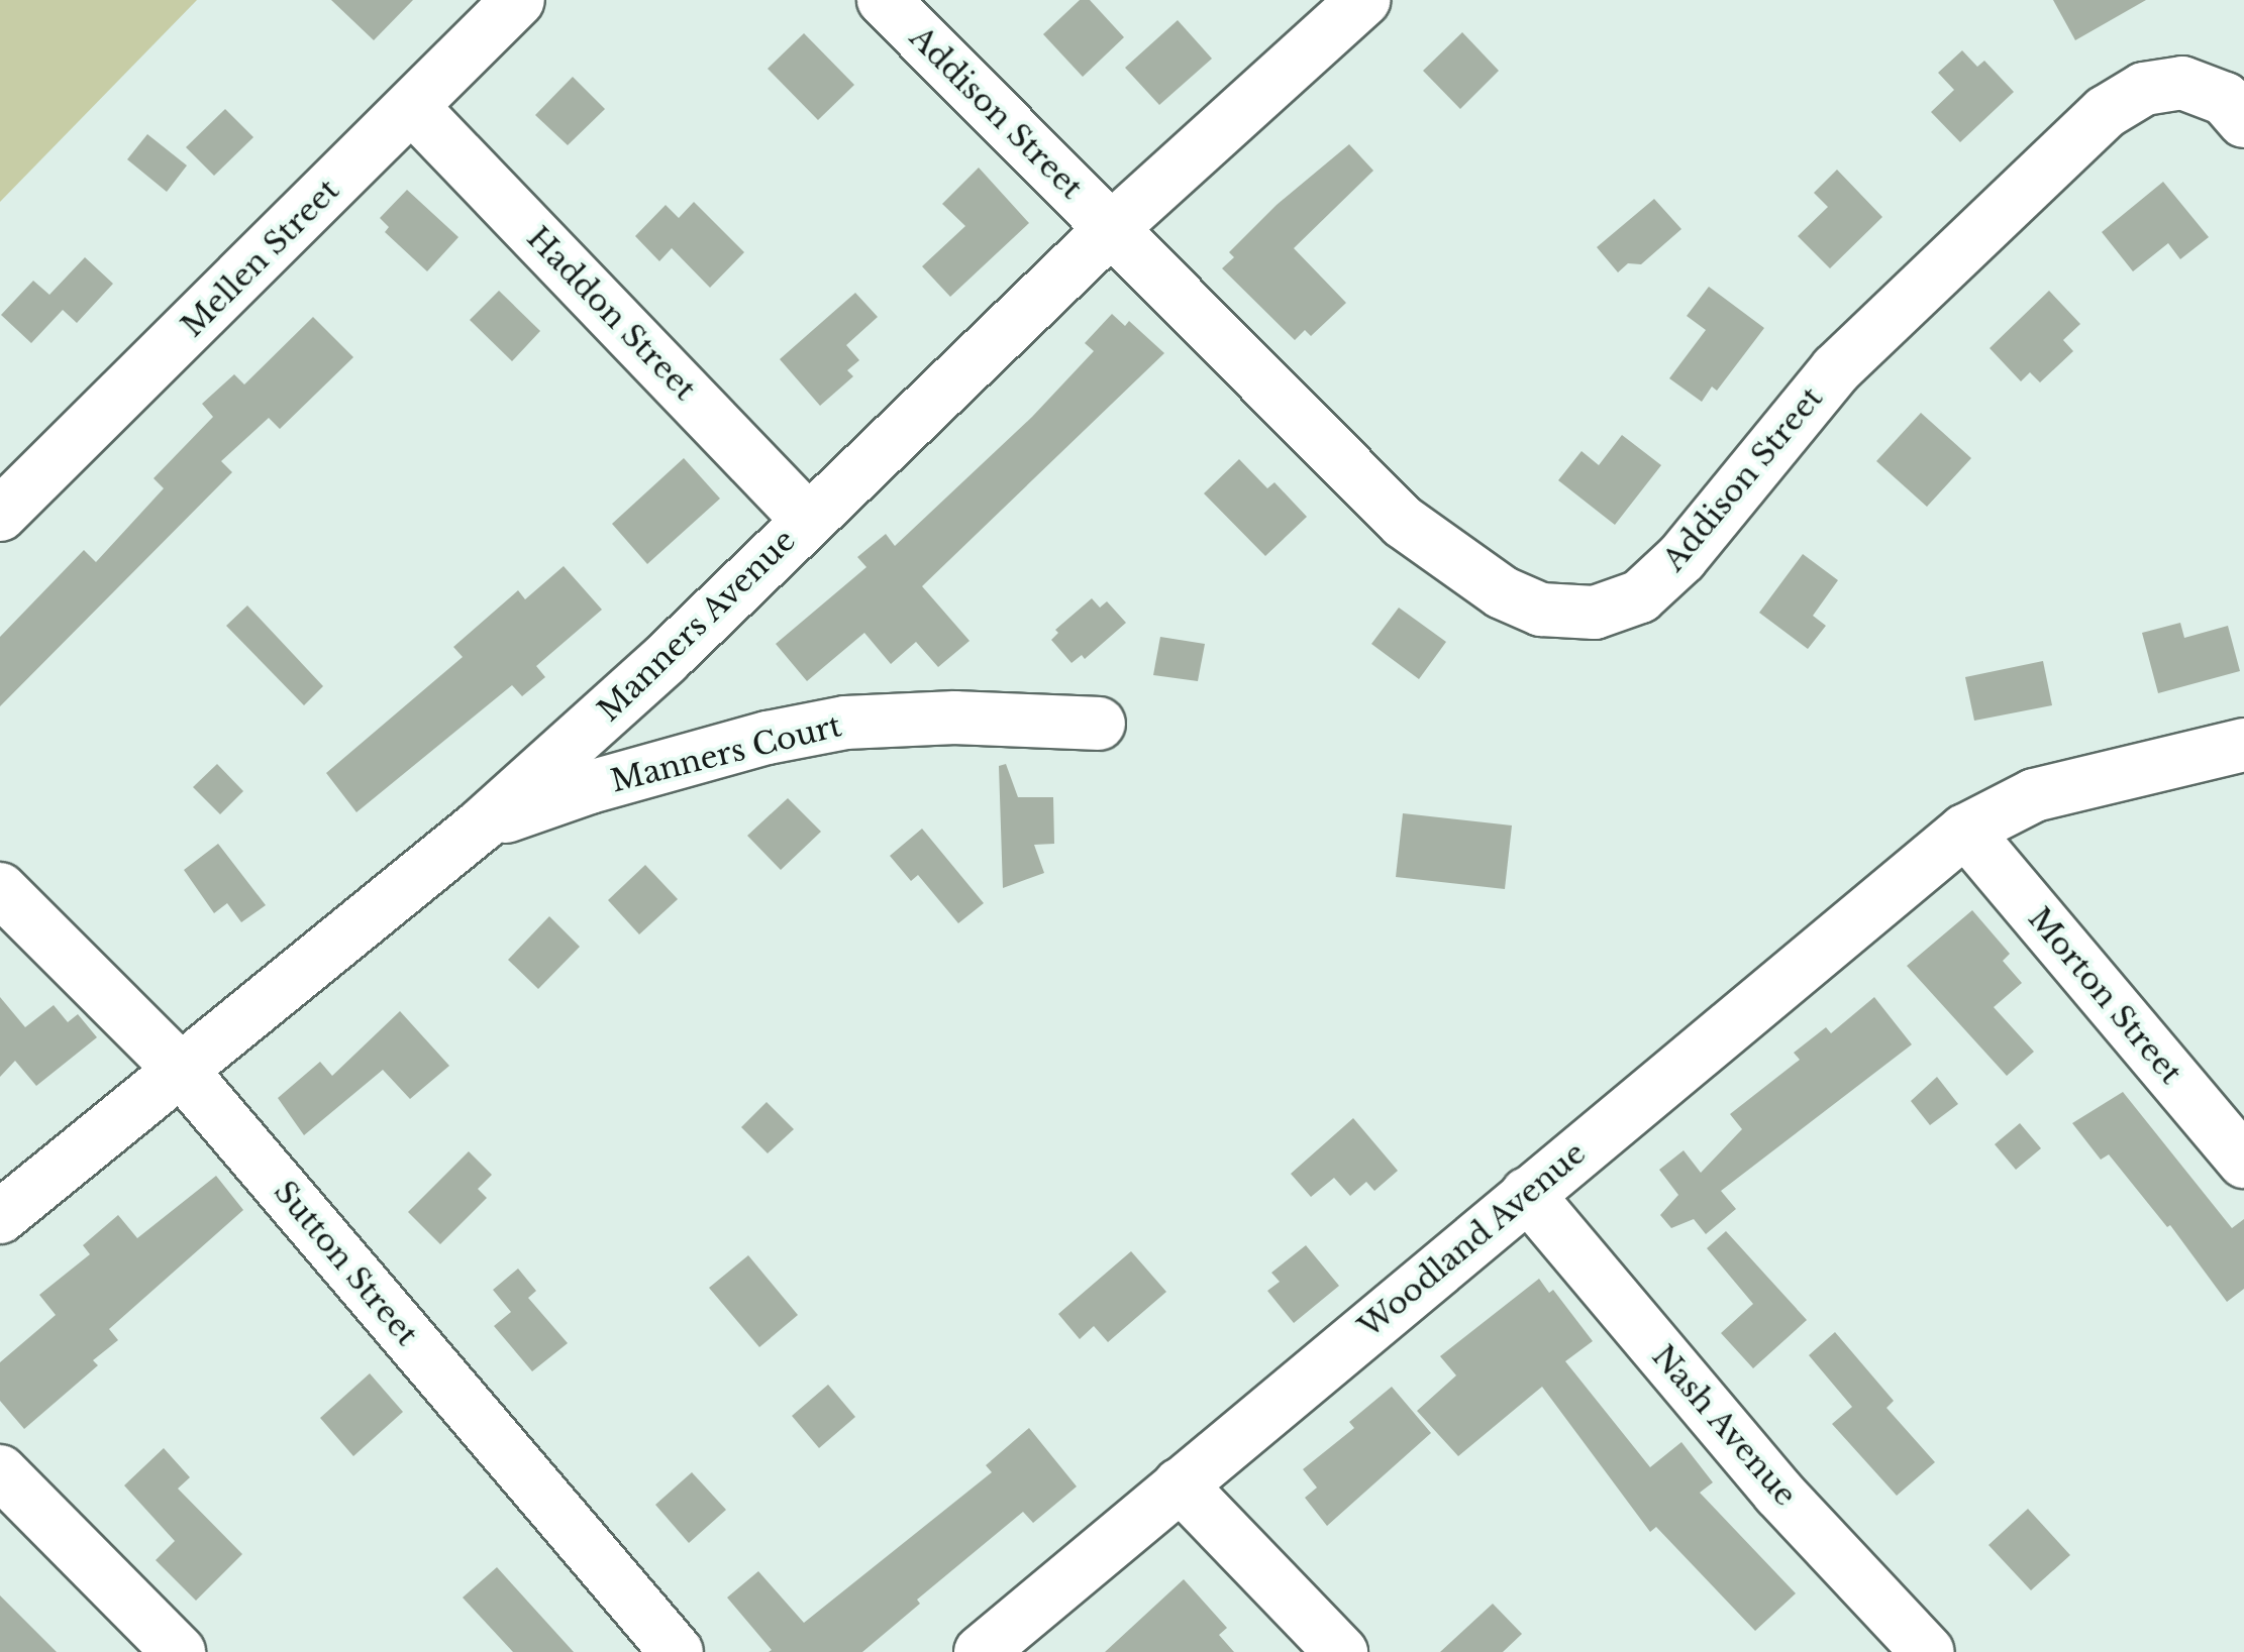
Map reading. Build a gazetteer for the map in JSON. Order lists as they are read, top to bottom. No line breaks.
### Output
{"streets":{"street":["Addison Street","Mellen Street","Haddon Street","Manners Avenue","Manners Court","Morton Street","Woodland Avenue","Sutton Street","Nash Avenue"]},"crossings":[["Addison Street","Manners Avenue"],["Mellen Street","Haddon Street"],["Haddon Street","Manners Avenue"],["Manners Avenue","Manners Court"],["Manners Avenue","Sutton Street"],["Morton Street","Woodland Avenue"],["Woodland Avenue","Nash Avenue"]]}
